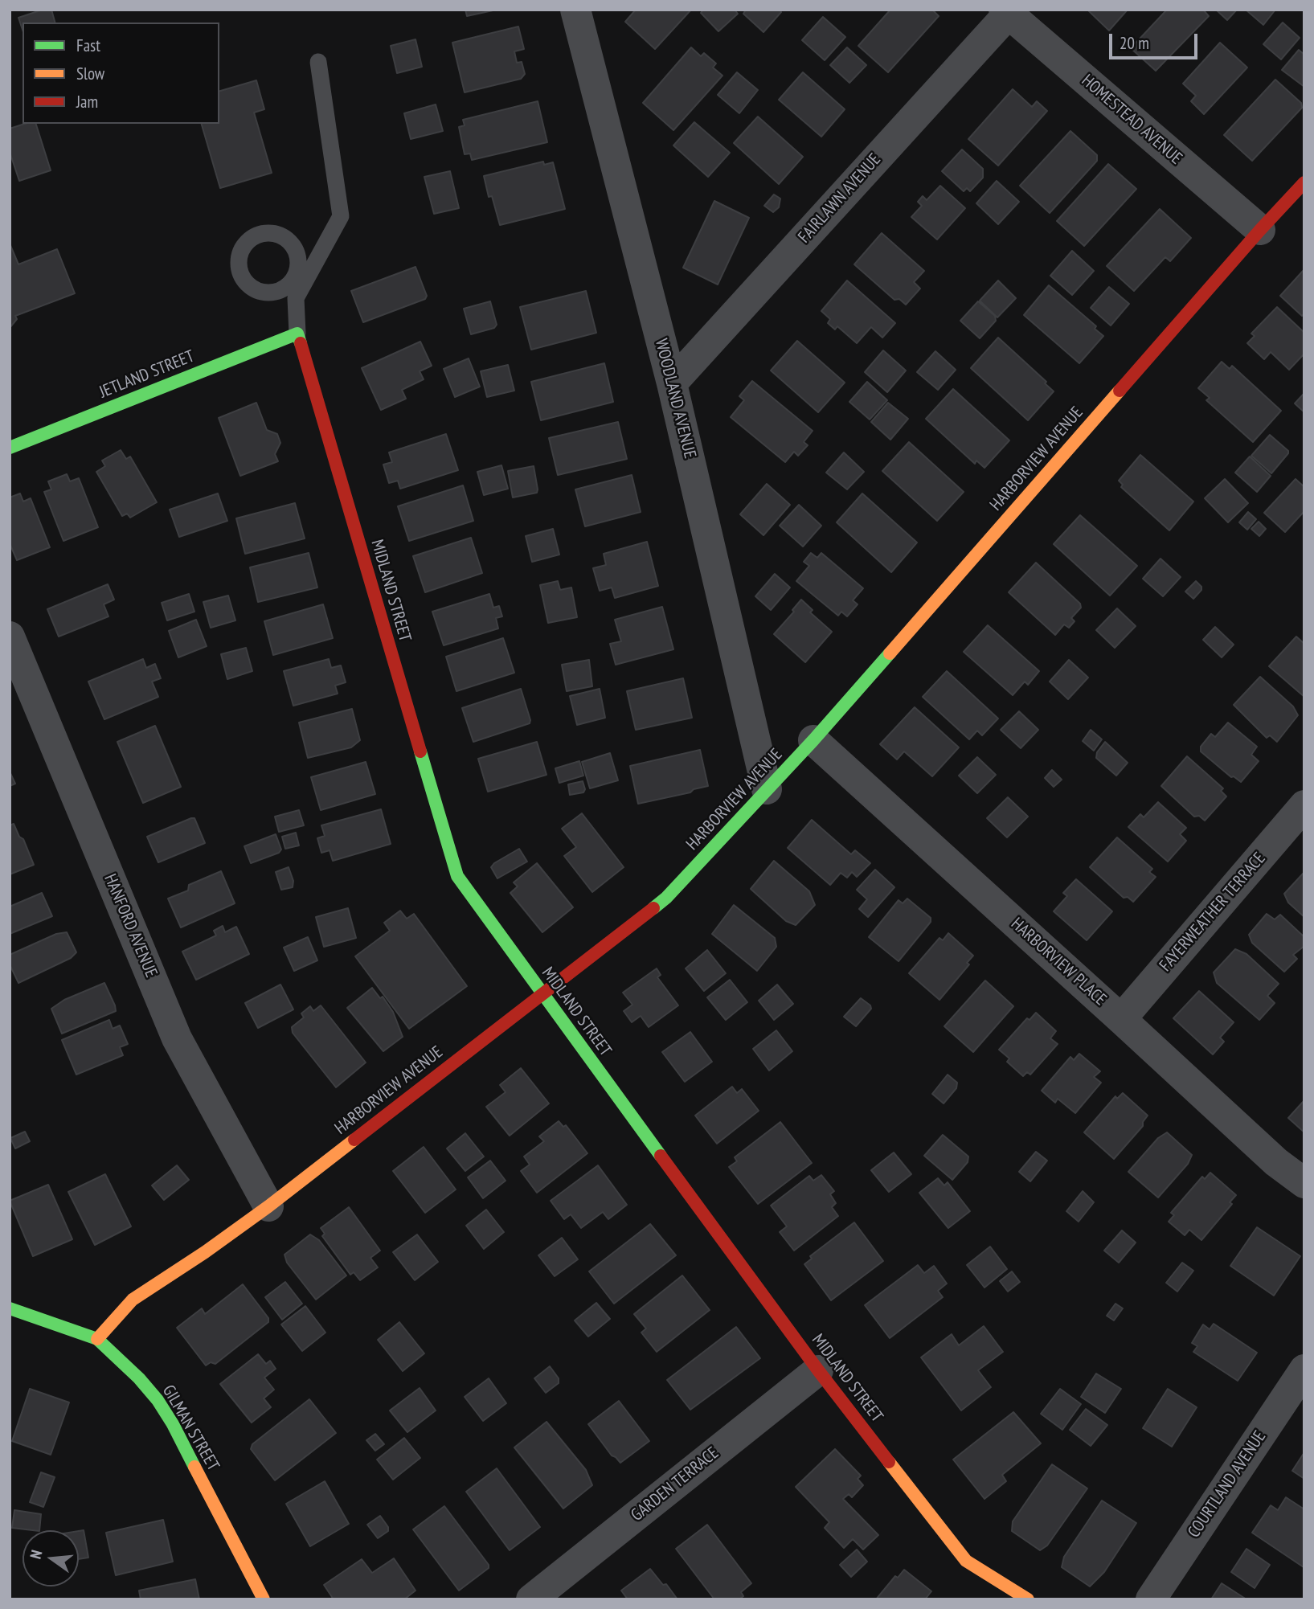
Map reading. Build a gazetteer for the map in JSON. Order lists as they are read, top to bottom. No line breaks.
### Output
{"streets":{"street":["HOMESTEAD AVENUE","FAIRLAWN AVENUE","JETLAND STREET","WOODLAND AVENUE","HARBORVIEW AVENUE","MIDLAND STREET","FAYERWEATHER TERRACE","HANFORD AVENUE","HARBORVIEW PLACE","GILMAN STREET","GARDEN TERRACE","COURTLAND AVENUE"]},"crossings":[["HOMESTEAD AVENUE","FAIRLAWN AVENUE"],["HOMESTEAD AVENUE","HARBORVIEW AVENUE"],["FAIRLAWN AVENUE","WOODLAND AVENUE"],["JETLAND STREET","MIDLAND STREET"],["WOODLAND AVENUE","HARBORVIEW AVENUE"],["HARBORVIEW AVENUE","MIDLAND STREET"],["HARBORVIEW AVENUE","HANFORD AVENUE"],["HARBORVIEW AVENUE","HARBORVIEW PLACE"],["HARBORVIEW AVENUE","GILMAN STREET"],["MIDLAND STREET","GARDEN TERRACE"],["FAYERWEATHER TERRACE","HARBORVIEW PLACE"]],"legend":["Fast","Slow","Jam"],"scale_bar":"20 m","north":"left"}
